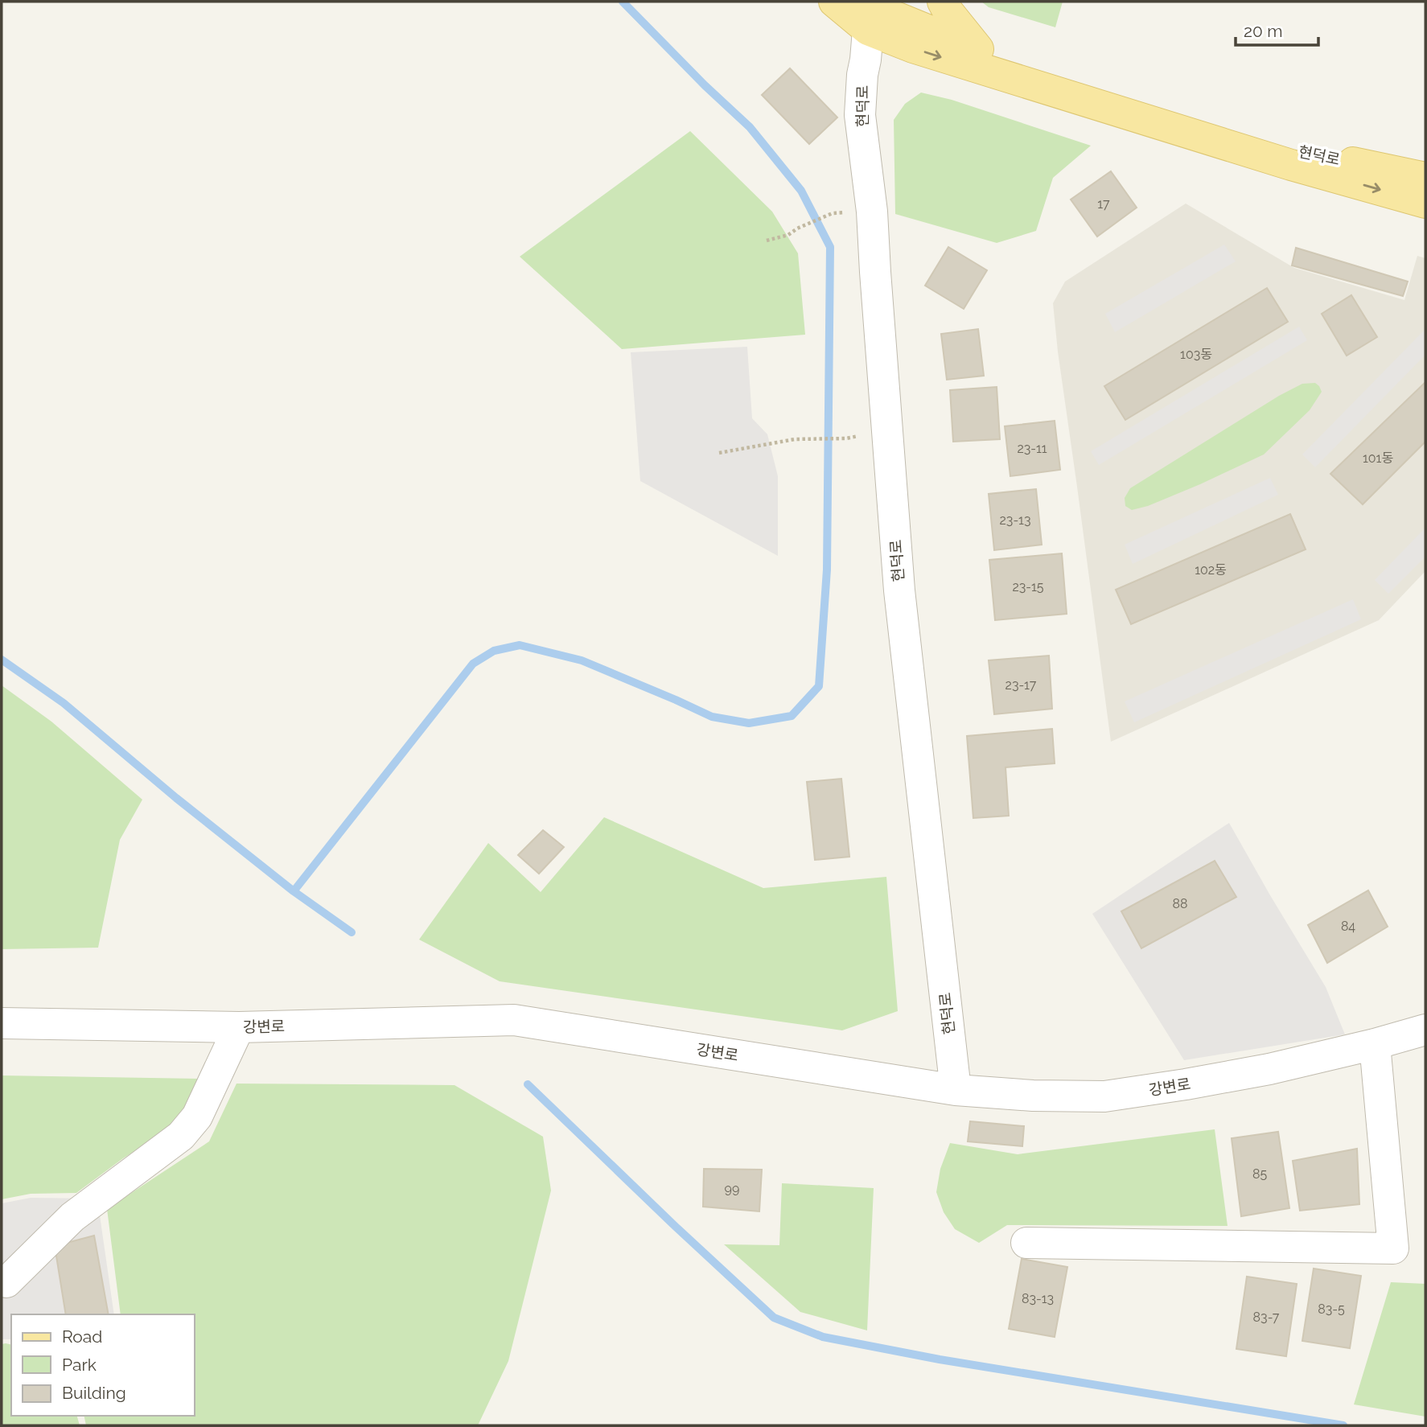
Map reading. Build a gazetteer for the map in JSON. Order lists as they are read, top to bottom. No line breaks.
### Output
{"streets":{"main road":["현덕로"],"street":["강변로"]},"crossings":[["현덕로","강변로"]],"house_numbers":["17","103동","23-11","101동","23-13","102동","23-15","23-17","88","84","85","99","83-13","83-5","83-7"],"legend":["Road","Park","Building"],"scale_bar":"20 m"}
